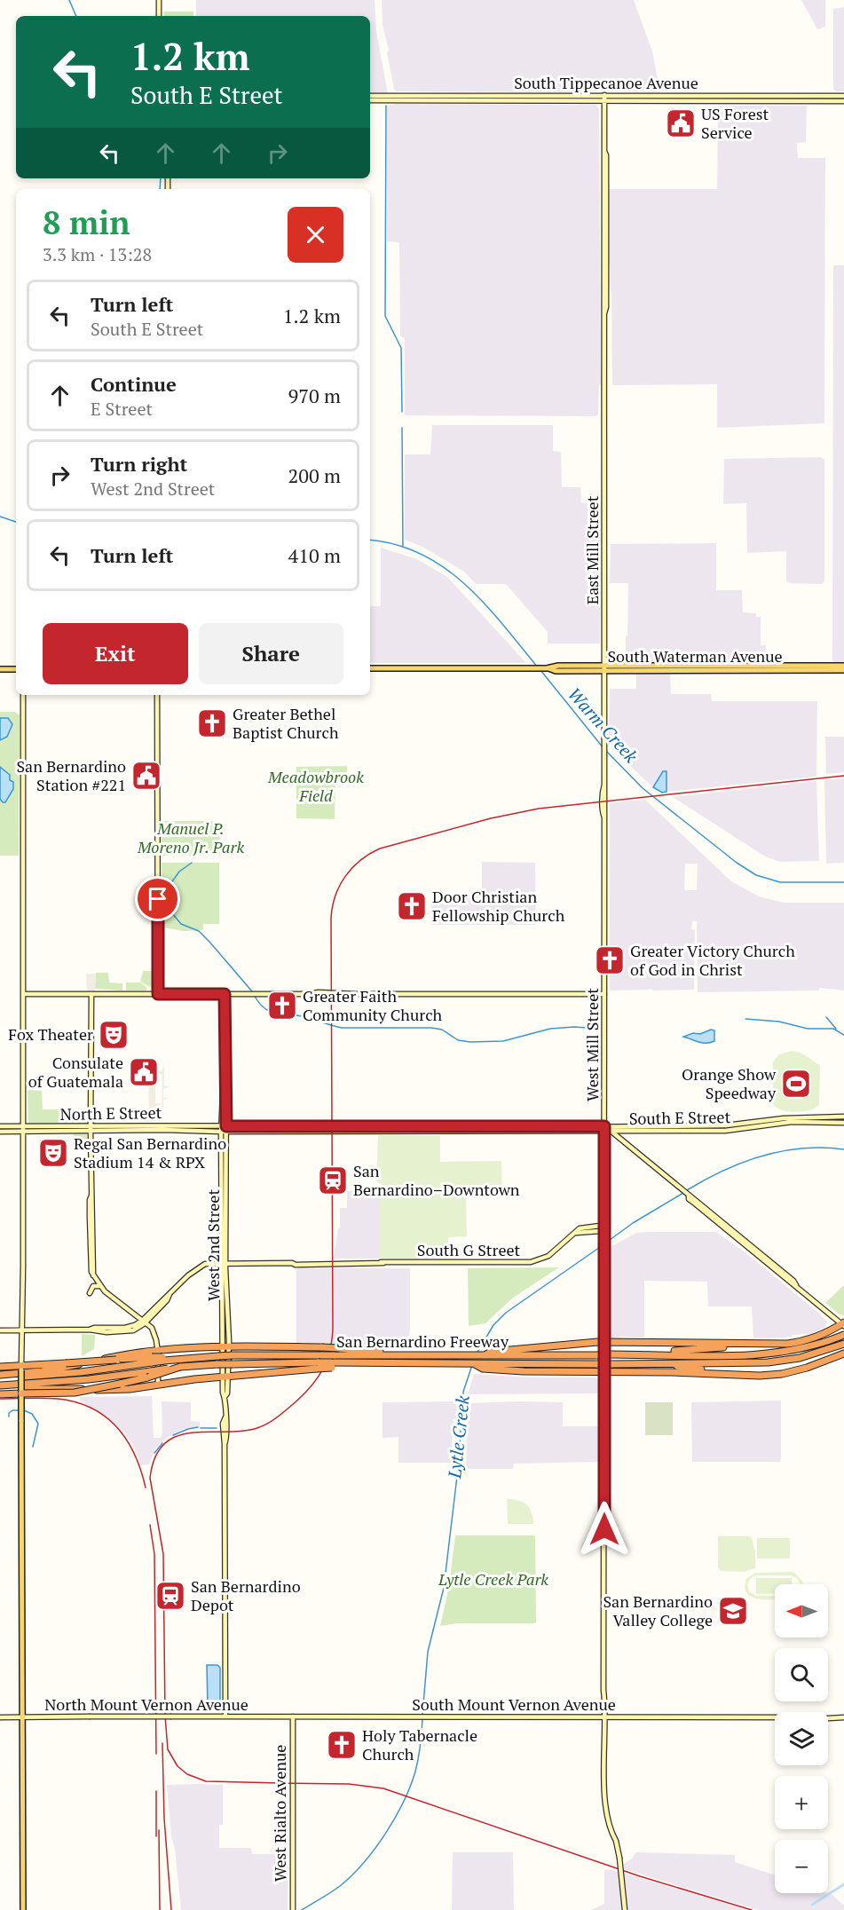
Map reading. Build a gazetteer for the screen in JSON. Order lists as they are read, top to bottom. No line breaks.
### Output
{"streets":{"highway":["San Bernardino Freeway"],"main road":["South Tippecanoe Avenue","East Mill Street","South Waterman Avenue","West Mill Street","North E Street","South E Street","West 2nd Street","South G Street","North Mount Vernon Avenue","South Mount Vernon Avenue","West Rialto Avenue"]},"crossings":[["South Tippecanoe Avenue","East Mill Street"],["East Mill Street","South Waterman Avenue"],["East Mill Street","West Mill Street"],["West Mill Street","South E Street"],["West Mill Street","South G Street"],["West Mill Street","South Mount Vernon Avenue"],["North E Street","South E Street"],["North E Street","West 2nd Street"],["West 2nd Street","South G Street"],["West 2nd Street","North Mount Vernon Avenue"],["North Mount Vernon Avenue","South Mount Vernon Avenue"],["North Mount Vernon Avenue","West Rialto Avenue"],["South Mount Vernon Avenue","West Rialto Avenue"]],"water":["Warm Creek","Lytle Creek"],"parks":["Meadowbrook Field","Manuel P. Moreno Jr. Park","Lytle Creek Park"],"places":{"public building":["US Forest Service","San Bernardino Station #221","Consulate of Guatemala"],"church":["Greater Bethel Baptist Church","Door Christian Fellowship Church","Greater Victory Church of God in Christ","Greater Faith Community Church","Holy Tabernacle Church"],"theatre":["Fox Theater","Regal San Bernardino Stadium 14 & RPX"],"sports":["Orange Show Speedway"],"station":["San Bernardino–Downtown","San Bernardino Depot"],"school or university":["San Bernardino Valley College"]},"north":"left","page":{"turn":["1.2 km","South E Street"],"heading":["8 min","3.3 km · 13:28"],"list":[{"name":"Turn left","note":"South E Street","value":"1.2 km"},{"name":"Continue","note":"E Street","value":"970 m"},{"name":"Turn right","note":"West 2nd Street","value":"200 m"},{"name":"Turn left","value":"410 m"}],"buttons":["Exit","Share"],"map_buttons":["+","−"]}}
